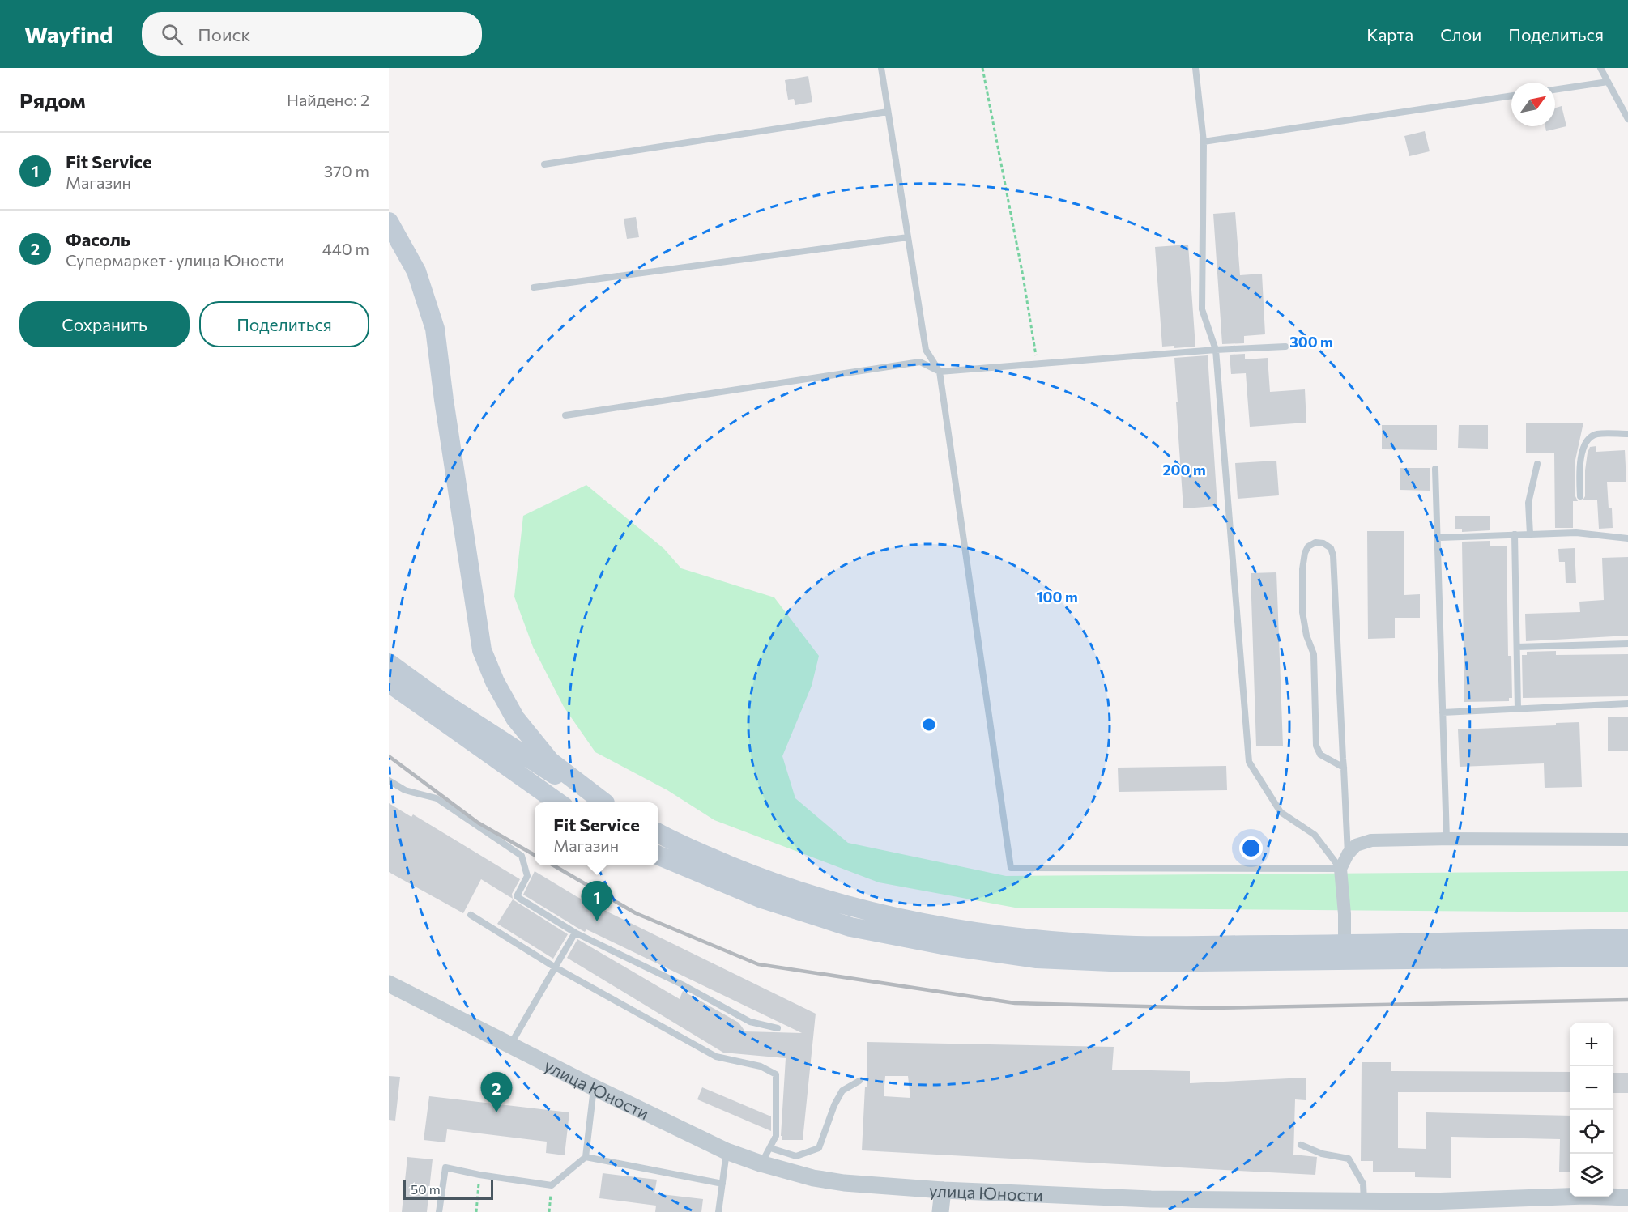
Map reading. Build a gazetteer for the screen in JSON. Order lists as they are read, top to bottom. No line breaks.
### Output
{"streets":{"street":["улица Юности"]},"scale_bar":"50 m","north":"top right","page":{"header":"Wayfind","search":"Поиск","nav":["Карта","Слои","Поделиться"],"heading":["Рядом","Найдено: 2"],"list":[{"mark":"1","name":"Fit Service","note":"Магазин","value":"370 m"},{"mark":"2","name":"Фасоль","note":"Супермаркет · улица Юности","value":"440 m"}],"buttons":["Сохранить","Поделиться"],"popup":["Fit Service","Магазин"],"pins":["1","2"],"map_buttons":["+","−"],"scale":"50 m"},"rings":["300 m","200 m","100 m"]}
